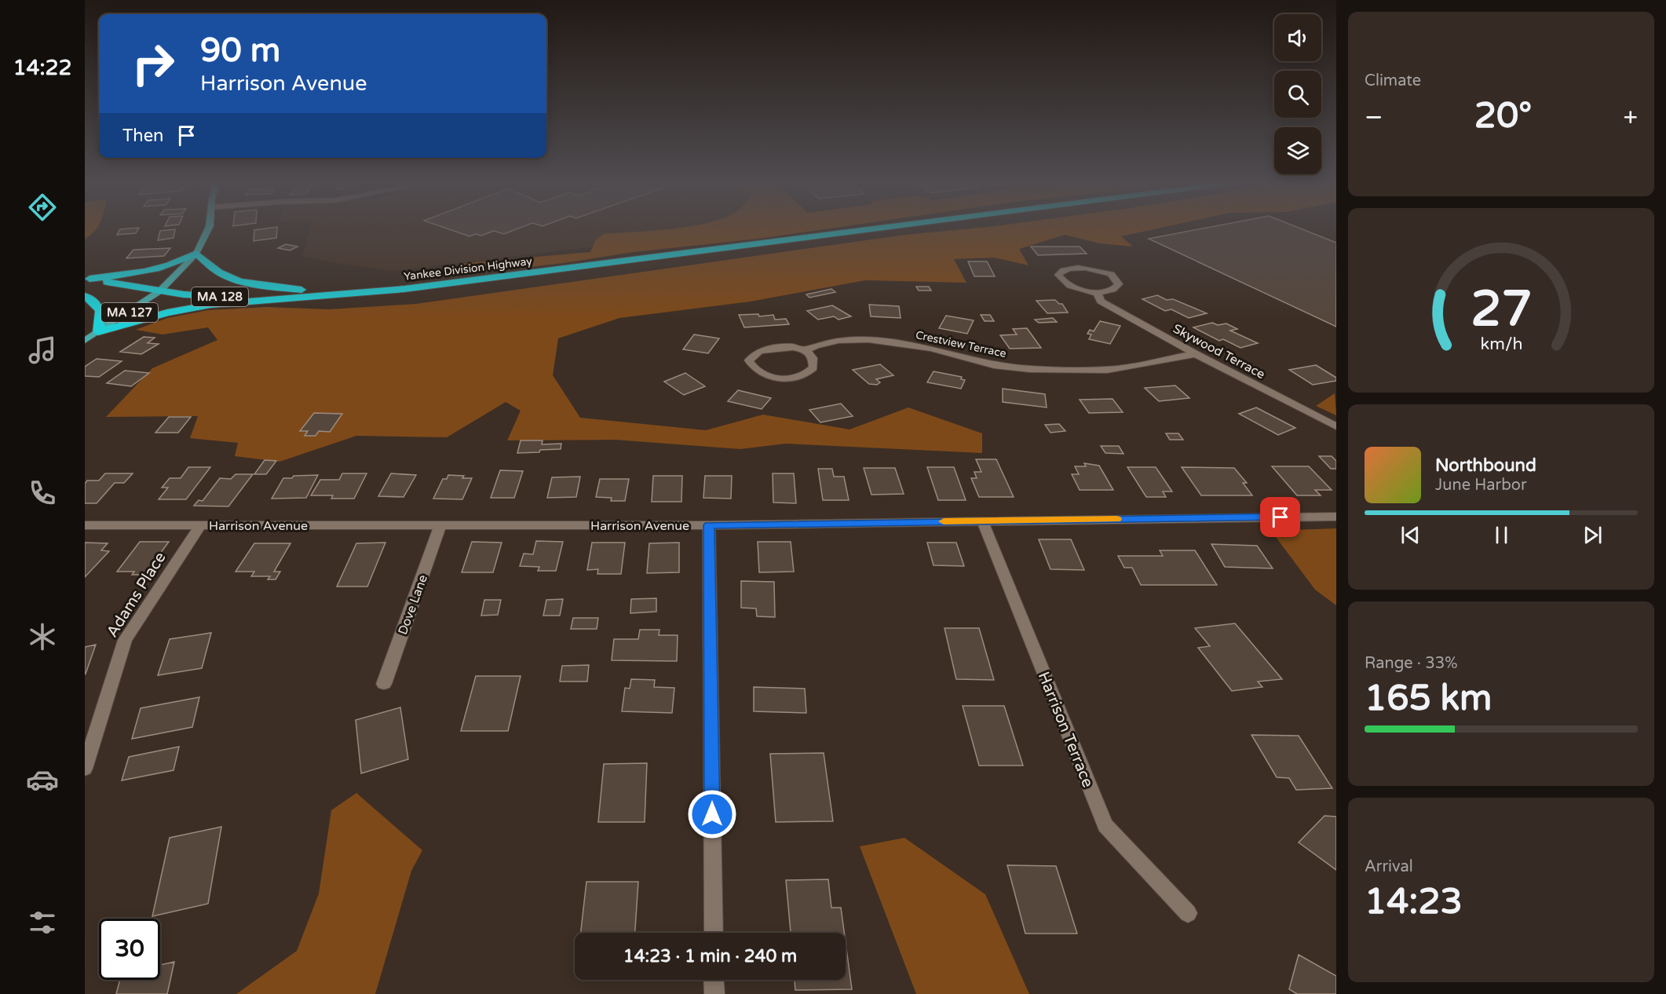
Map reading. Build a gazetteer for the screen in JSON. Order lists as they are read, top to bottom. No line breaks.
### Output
{"streets":{"highway":["Yankee Division Highway","MA 128"],"main road":["MA 127"],"street":["Crestview Terrace","Skywood Terrace","Harrison Avenue","Adams Place","Dove Lane","Harrison Terrace"]},"crossings":[["Yankee Division Highway","MA 128"],["MA 128","MA 127"],["Crestview Terrace","Skywood Terrace"],["Harrison Avenue","Adams Place"],["Harrison Avenue","Dove Lane"],["Harrison Avenue","Harrison Terrace"]],"page":{"tabs":"14:22","tile":["Climate",["Range · 33%","165 km"],["Arrival","14:23"]],"turn":["90 m","Harrison Avenue"],"heat":["−","20°","+"],"then":"Then","song":["Northbound","June Harbor"],"limit":"30","trip":"14:23 · 1 min · 240 m","gauge":["27","km/h"]}}
